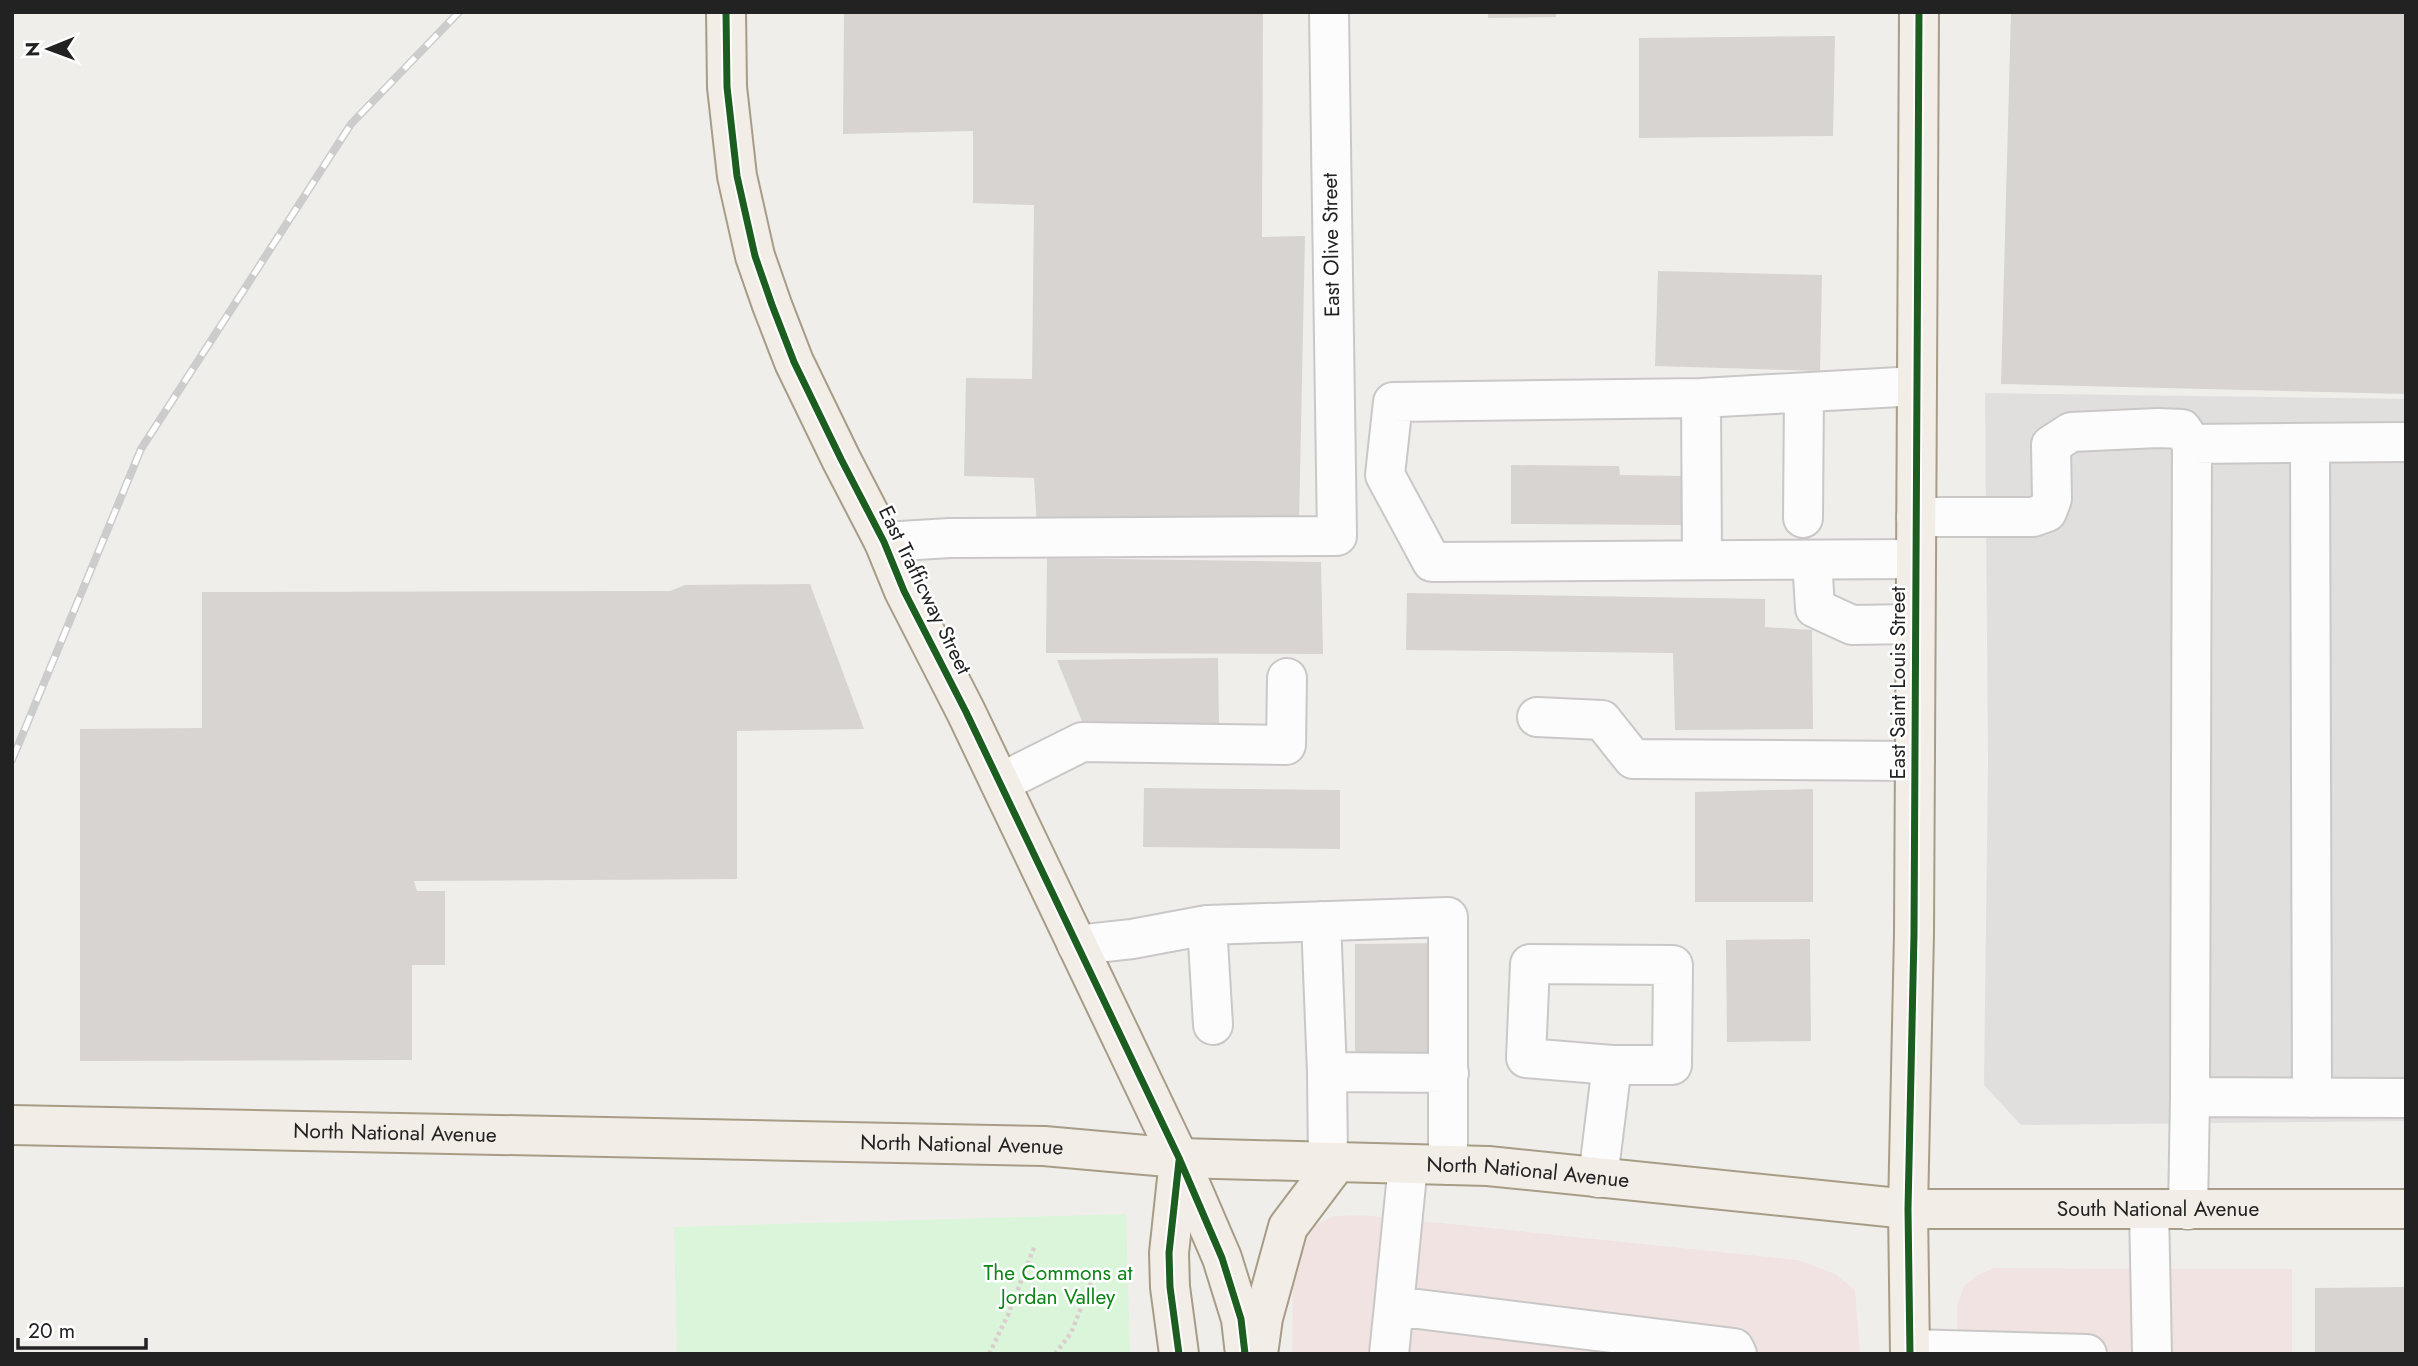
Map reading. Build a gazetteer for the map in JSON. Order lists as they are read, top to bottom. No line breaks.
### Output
{"streets":{"main road":["East Trafficway Street","East Saint Louis Street","North National Avenue","South National Avenue"],"street":["East Olive Street"]},"crossings":[["East Olive Street","East Trafficway Street"],["East Trafficway Street","North National Avenue"],["East Saint Louis Street","North National Avenue"],["East Saint Louis Street","South National Avenue"],["North National Avenue","South National Avenue"]],"parks":["The Commons at Jordan Valley"],"scale_bar":"20 m","north":"left"}
